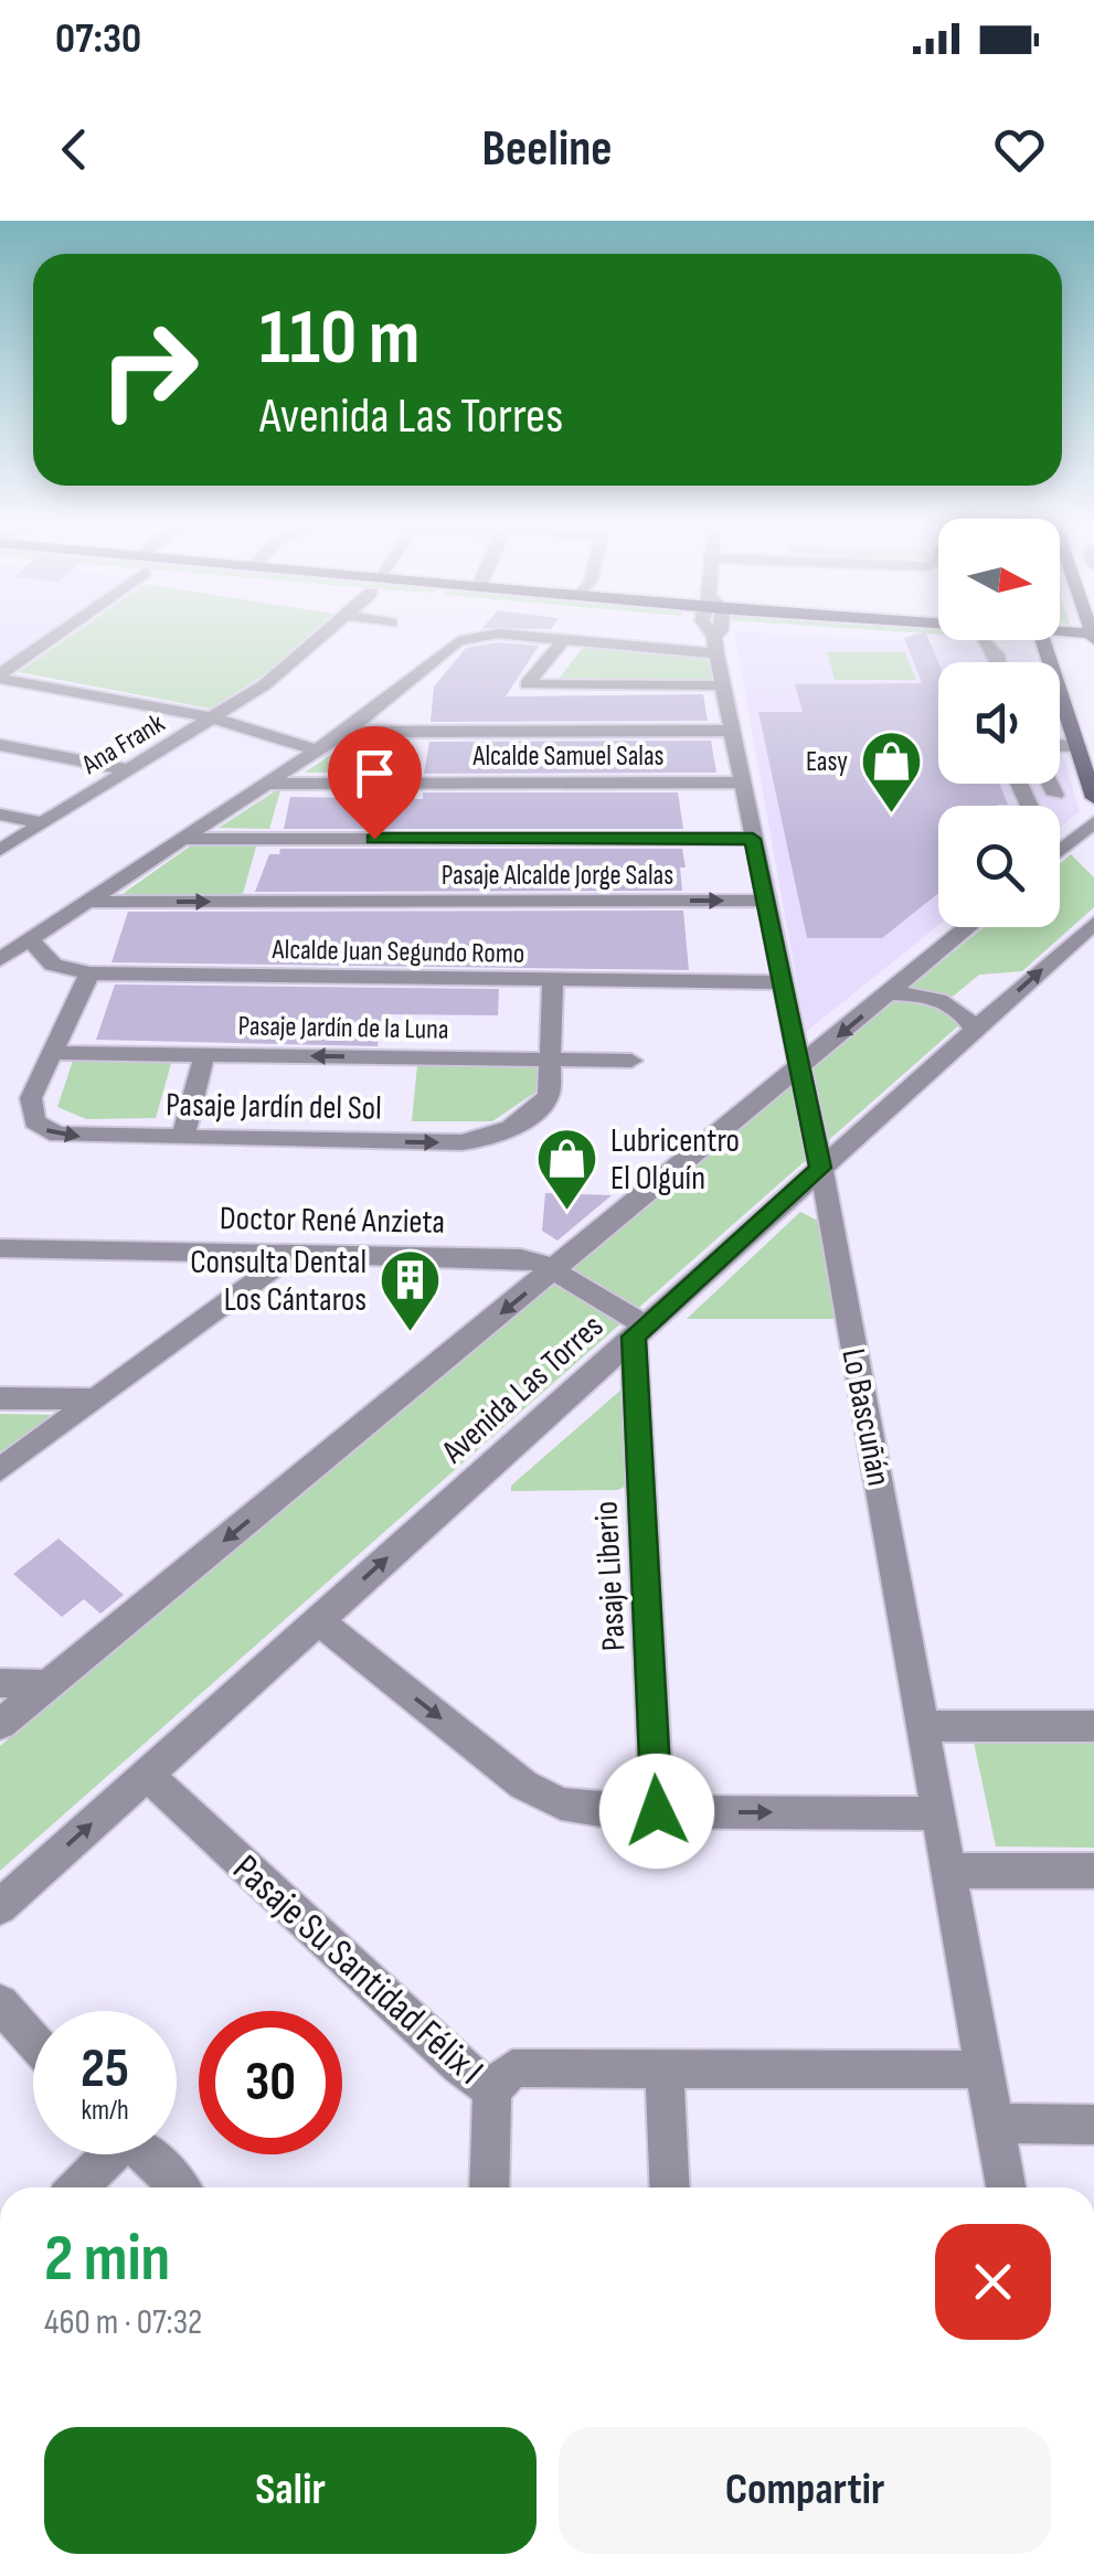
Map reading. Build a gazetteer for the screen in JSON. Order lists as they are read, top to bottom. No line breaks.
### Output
{"streets":{"street":["Ana Frank","Alcalde Samuel Salas","Pasaje Alcalde Jorge Salas","Alcalde Juan Segundo Romo","Pasaje Jardín de la Luna","Pasaje Jardín del Sol","Doctor René Anzieta","Avenida Las Torres","Lo Bascuñán","Pasaje Liberio","Pasaje Su Santidad Félix I"]},"crossings":[["Alcalde Samuel Salas","Lo Bascuñán"],["Pasaje Alcalde Jorge Salas","Lo Bascuñán"],["Alcalde Juan Segundo Romo","Pasaje Jardín del Sol"],["Alcalde Juan Segundo Romo","Lo Bascuñán"],["Pasaje Jardín de la Luna","Pasaje Jardín del Sol"],["Doctor René Anzieta","Avenida Las Torres"],["Doctor René Anzieta","Pasaje Liberio"],["Avenida Las Torres","Lo Bascuñán"],["Avenida Las Torres","Pasaje Liberio"],["Avenida Las Torres","Pasaje Su Santidad Félix I"],["Lo Bascuñán","Pasaje Su Santidad Félix I"]],"places":{"shop":["Easy","Lubricentro El Olguín"],"building":["Consulta Dental Los Cántaros"]},"north":"right","page":{"status":"07:30","header":"Beeline","turn":["110 m","Avenida Las Torres"],"speed":"25 km/h","limit":"30","heading":["2 min","460 m · 07:32"],"buttons":["Salir","Compartir"]}}
